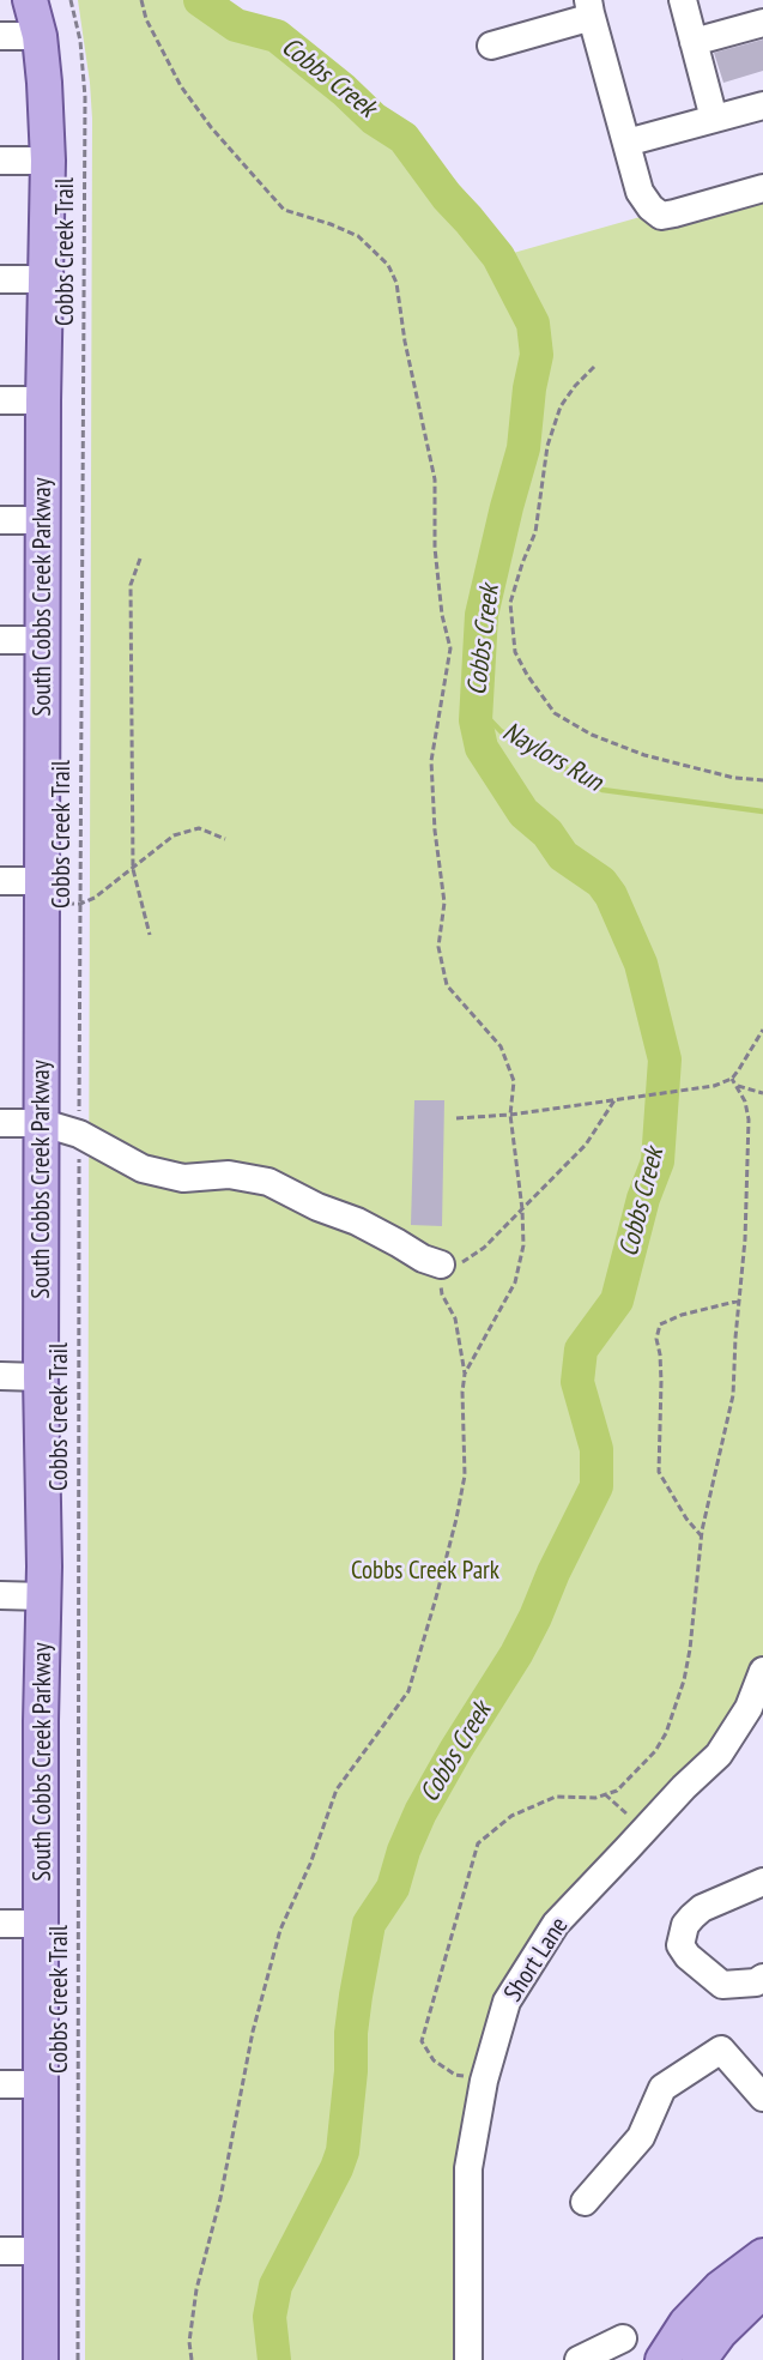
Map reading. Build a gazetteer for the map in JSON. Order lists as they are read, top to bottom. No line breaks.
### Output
{"streets":{"main road":["South Cobbs Creek Parkway"],"street":["Short Lane"],"path":["Cobbs Creek Trail"]},"water":["Cobbs Creek","Naylors Run"],"parks":["Cobbs Creek Park"]}
